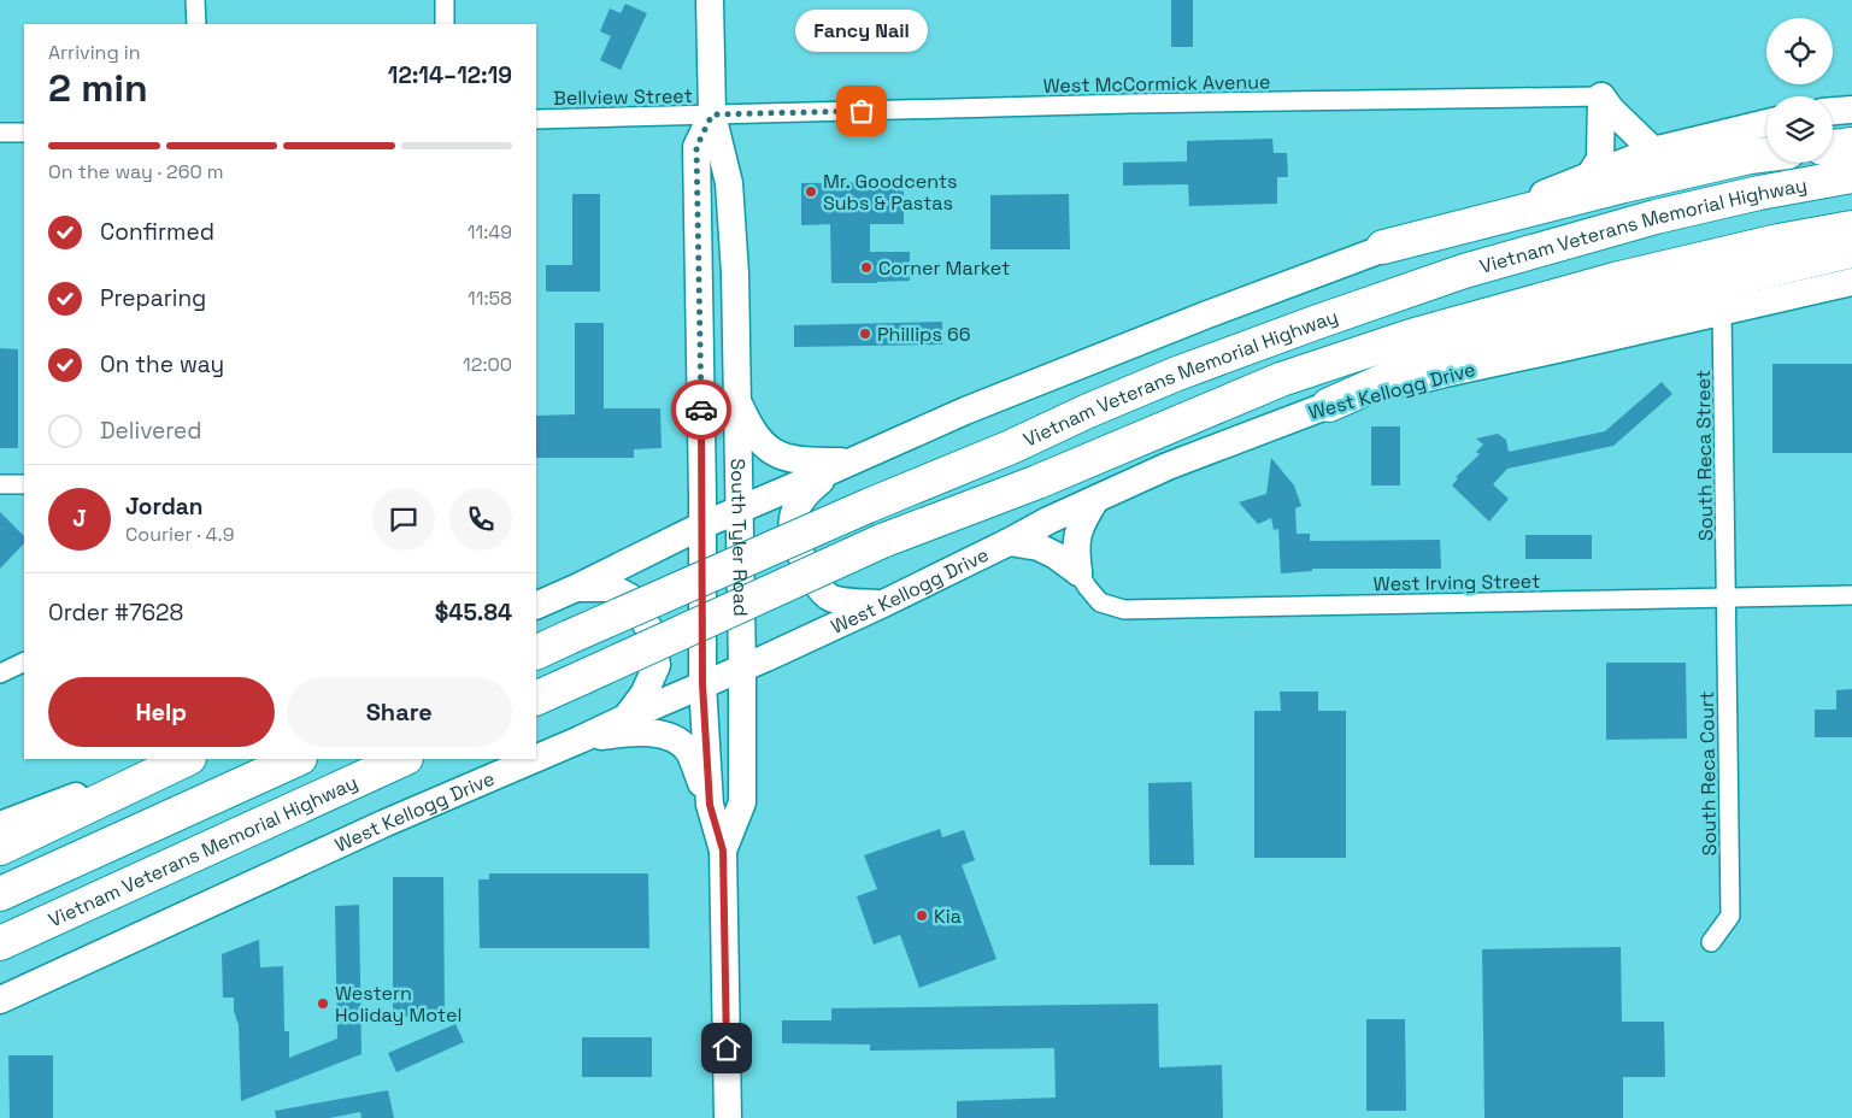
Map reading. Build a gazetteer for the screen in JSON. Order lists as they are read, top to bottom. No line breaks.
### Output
{"streets":{"highway":["Vietnam Veterans Memorial Highway"],"main road":["West Kellogg Drive","South Tyler Road"],"street":["West McCormick Avenue","Bellview Street","South Reca Street","West Irving Street","South Reca Court"]},"crossings":[["West McCormick Avenue","Bellview Street"],["West McCormick Avenue","South Tyler Road"],["Bellview Street","South Tyler Road"],["West Kellogg Drive","South Reca Street"],["West Kellogg Drive","South Tyler Road"],["South Reca Street","West Irving Street"],["South Reca Street","South Reca Court"],["West Irving Street","South Reca Court"]],"places":["Fancy Nail","Mr. Goodcents Subs & Pastas","Corner Market","Phillips 66","Kia","Western Holiday Motel"],"page":{"bubble":"Fancy Nail","heading":["2 min","Arriving in","12:14–12:19"],"panel":["Jordan","Courier · 4.9","Order #7628","$45.84"],"bar":"On the way · 260 m","list":[["Confirmed","11:49"],["Preparing","11:58"],["On the way","12:00"],"Delivered"],"round":"J","buttons":["Help","Share"]}}
